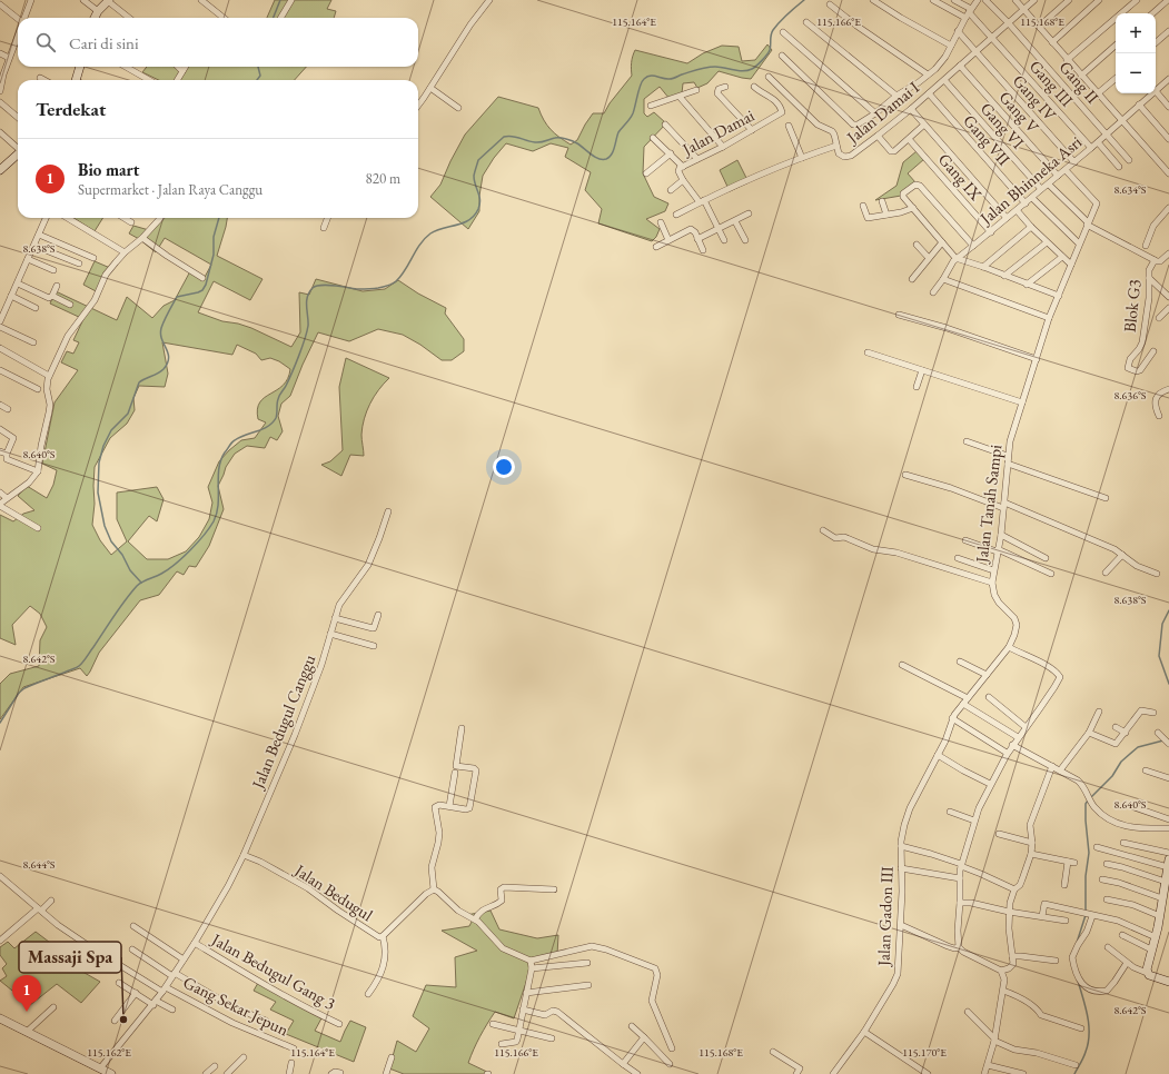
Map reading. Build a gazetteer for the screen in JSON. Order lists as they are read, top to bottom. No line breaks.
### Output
{"streets":{"street":["Gang II","Gang III","Gang IV","Jalan Damai I","Gang V","Gang VI","Jalan Damai","Gang VII","Gang IX","Jalan Bhinneka Asri","Blok G3","Jalan Tanah Sampi","Jalan Bedugul Canggu","Jalan Bedugul","Jalan Gadon III","Jalan Bedugul Gang 3","Gang Sekar Jepun"]},"crossings":[["Gang II","Jalan Damai I"],["Gang II","Jalan Bhinneka Asri"],["Gang III","Jalan Damai I"],["Gang III","Jalan Bhinneka Asri"],["Gang IV","Jalan Damai I"],["Gang IV","Jalan Bhinneka Asri"],["Jalan Damai I","Gang V"],["Jalan Damai I","Gang VI"],["Jalan Damai I","Gang VII"],["Gang V","Jalan Bhinneka Asri"],["Gang VI","Jalan Bhinneka Asri"],["Gang VII","Jalan Bhinneka Asri"],["Gang IX","Jalan Bhinneka Asri"],["Jalan Bhinneka Asri","Jalan Tanah Sampi"],["Jalan Bedugul Canggu","Jalan Bedugul"]],"places":["Massaji Spa"],"page":{"map_buttons":["+","−"],"search":"Cari di sini","heading":"Terdekat","list":[{"mark":"1","name":"Bio mart","note":"Supermarket · Jalan Raya Canggu","value":"820 m"}],"pins":"1"},"coordinates":["115.164°E","115.166°E","115.168°E","8.634°S","8.638°S","8.636°S","8.640°S","8.642°S","8.644°S","115.162°E","115.170°E"]}
